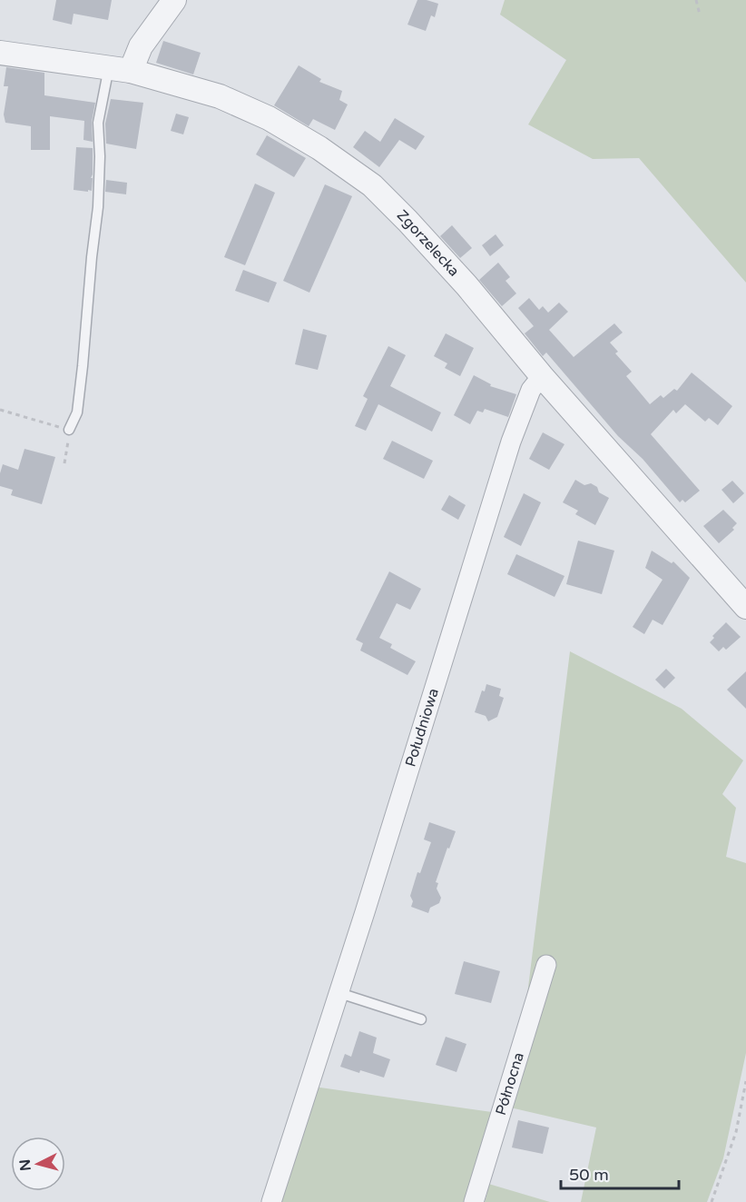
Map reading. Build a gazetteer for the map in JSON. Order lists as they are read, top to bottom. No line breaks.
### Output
{"streets":{"street":["Zgorzelecka","Południowa","Północna"]},"crossings":[["Zgorzelecka","Południowa"]],"scale_bar":"50 m","north":"left"}
